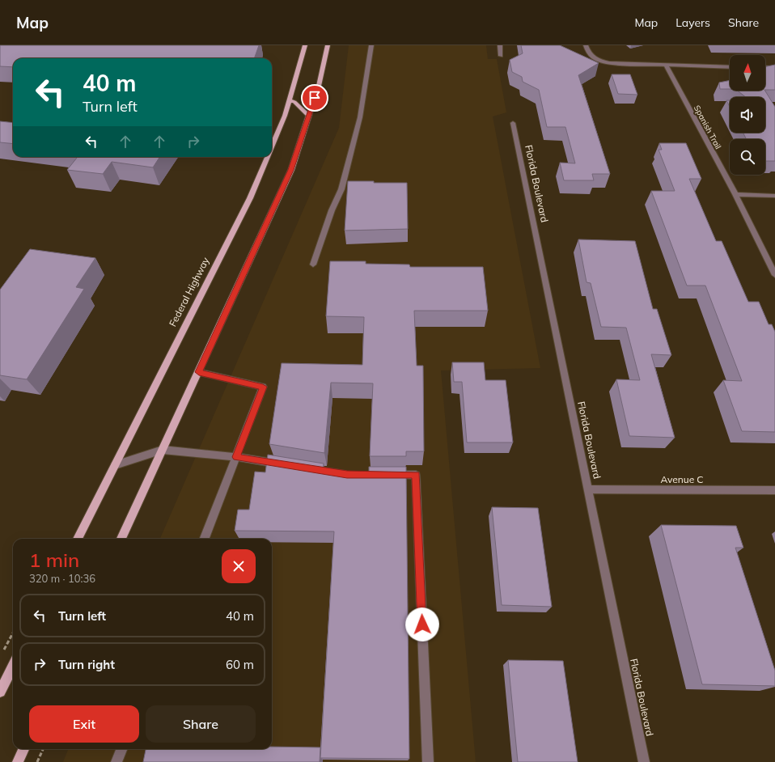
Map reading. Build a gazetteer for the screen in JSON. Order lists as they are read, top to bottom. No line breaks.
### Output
{"streets":{"main road":["Federal Highway"],"street":["Spanish Trail","Florida Boulevard","Avenue C"]},"crossings":[["Florida Boulevard","Avenue C"]],"north":"top","page":{"header":"Map","nav":["Map","Layers","Share"],"turn":["40 m","Turn left"],"heading":["1 min","320 m · 10:36"],"list":[{"name":"Turn left","value":"40 m"},{"name":"Turn right","value":"60 m"}],"buttons":["Exit","Share"]}}
